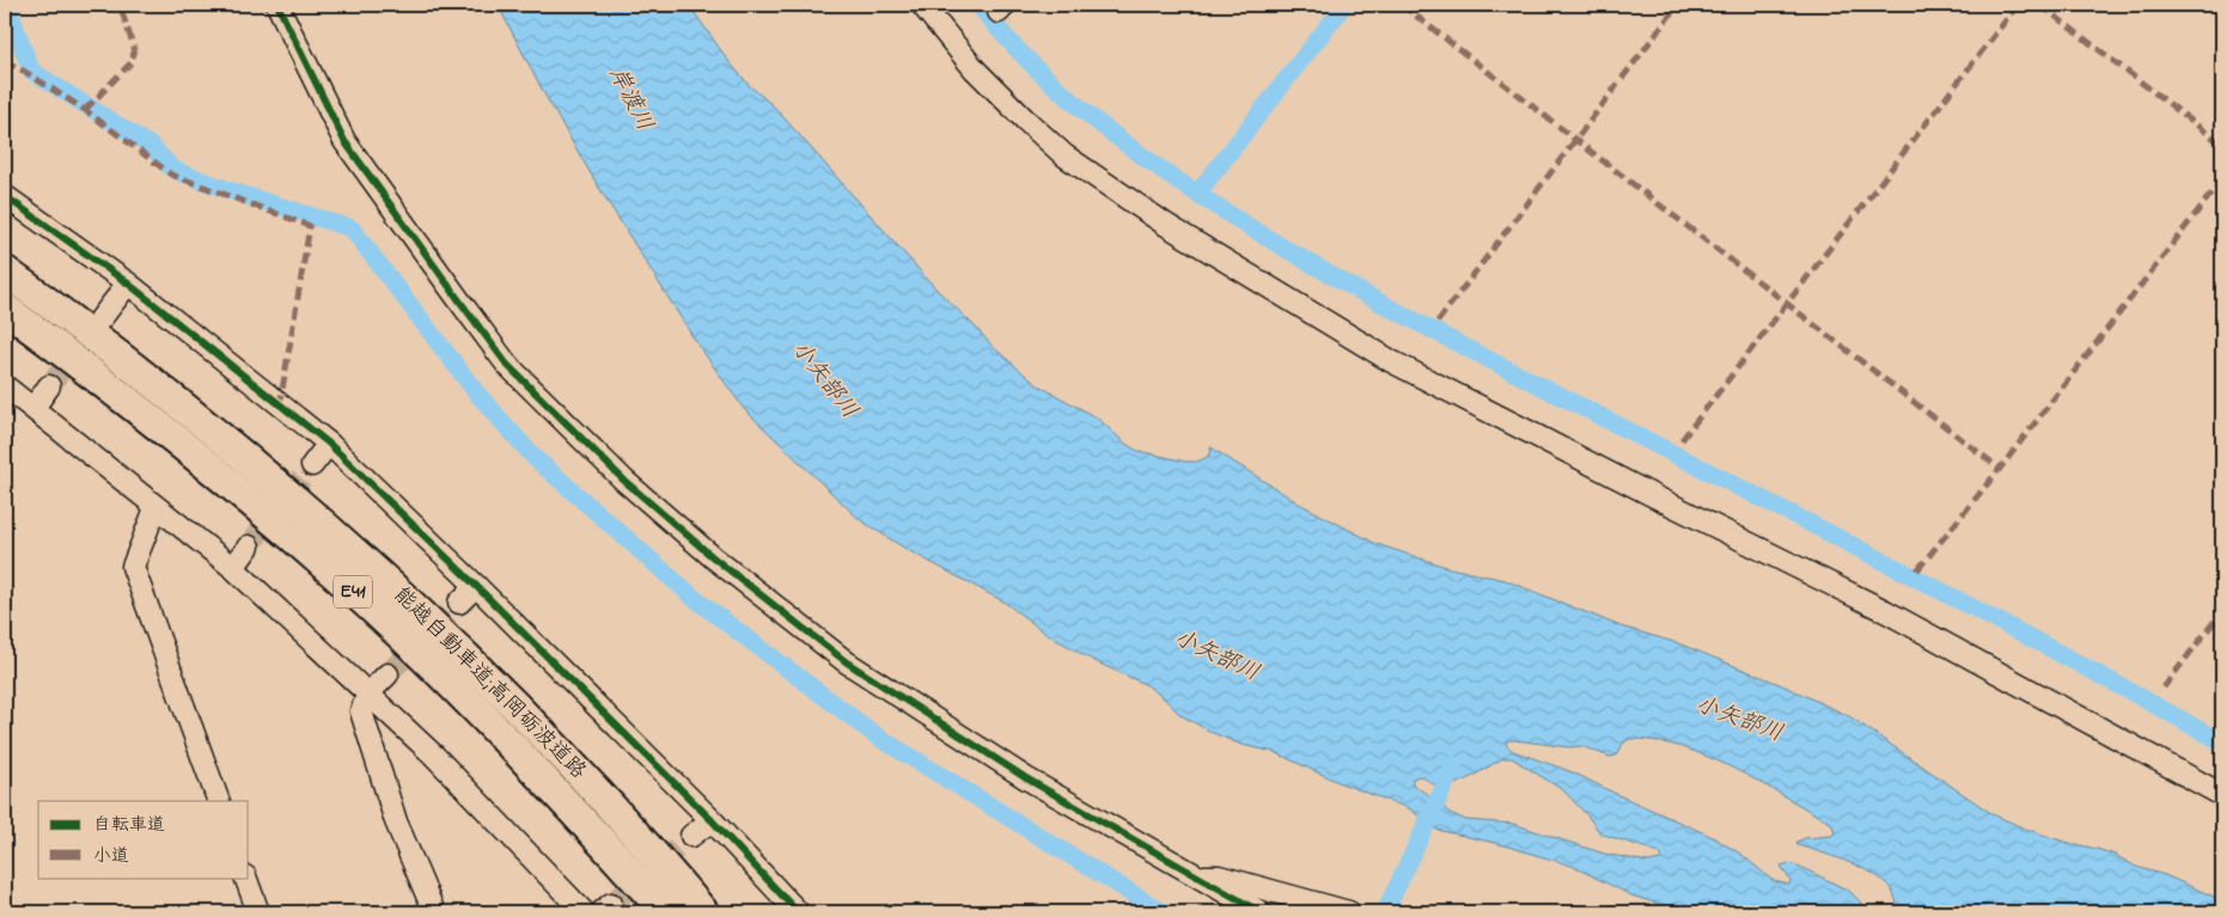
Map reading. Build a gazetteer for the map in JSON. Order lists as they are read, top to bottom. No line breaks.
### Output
{"streets":{"highway":["E41","能越自動車道;高岡砺波道路"]},"water":["岸渡川","小矢部川"],"legend":["自転車道","小道"]}
